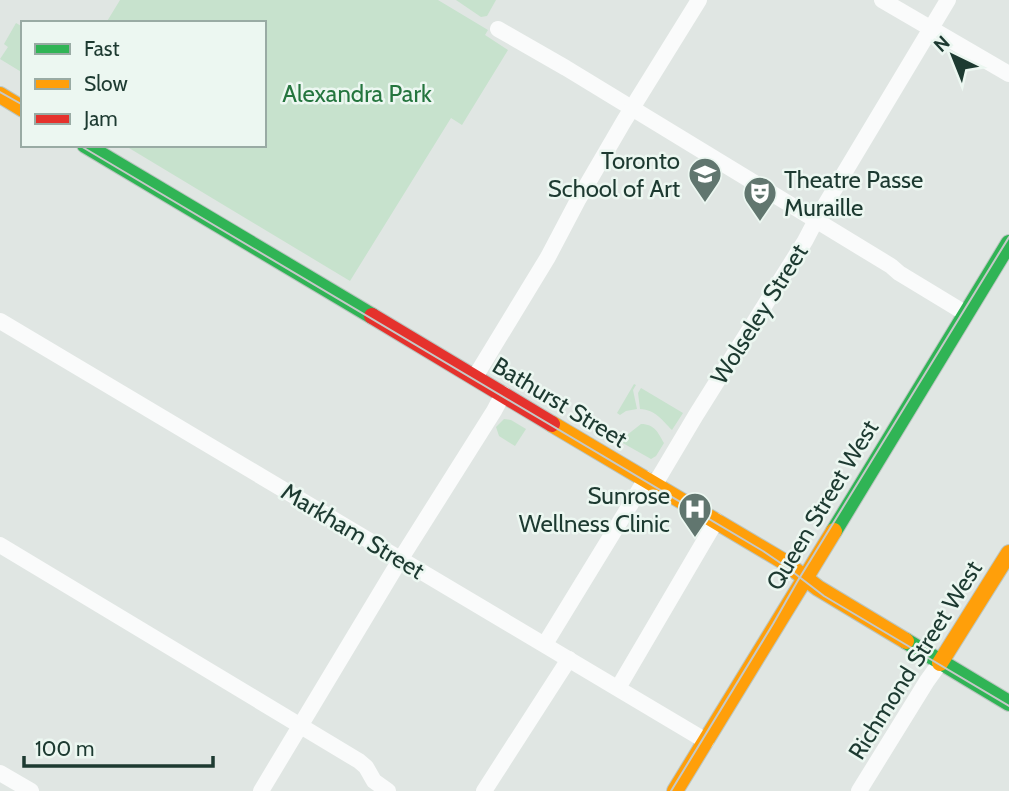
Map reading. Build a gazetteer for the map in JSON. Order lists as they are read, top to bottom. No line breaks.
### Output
{"streets":{"main road":["Bathurst Street","Queen Street West","Richmond Street West"],"street":["Wolseley Street","Markham Street"]},"crossings":[["Wolseley Street","Bathurst Street"],["Wolseley Street","Markham Street"],["Bathurst Street","Queen Street West"],["Bathurst Street","Richmond Street West"],["Queen Street West","Markham Street"]],"parks":["Alexandra Park"],"places":{"school or university":["Toronto School of Art"],"theatre":["Theatre Passe Muraille"],"hospital":["Sunrose Wellness Clinic"]},"legend":["Fast","Slow","Jam"],"scale_bar":"100 m","north":"top left"}
